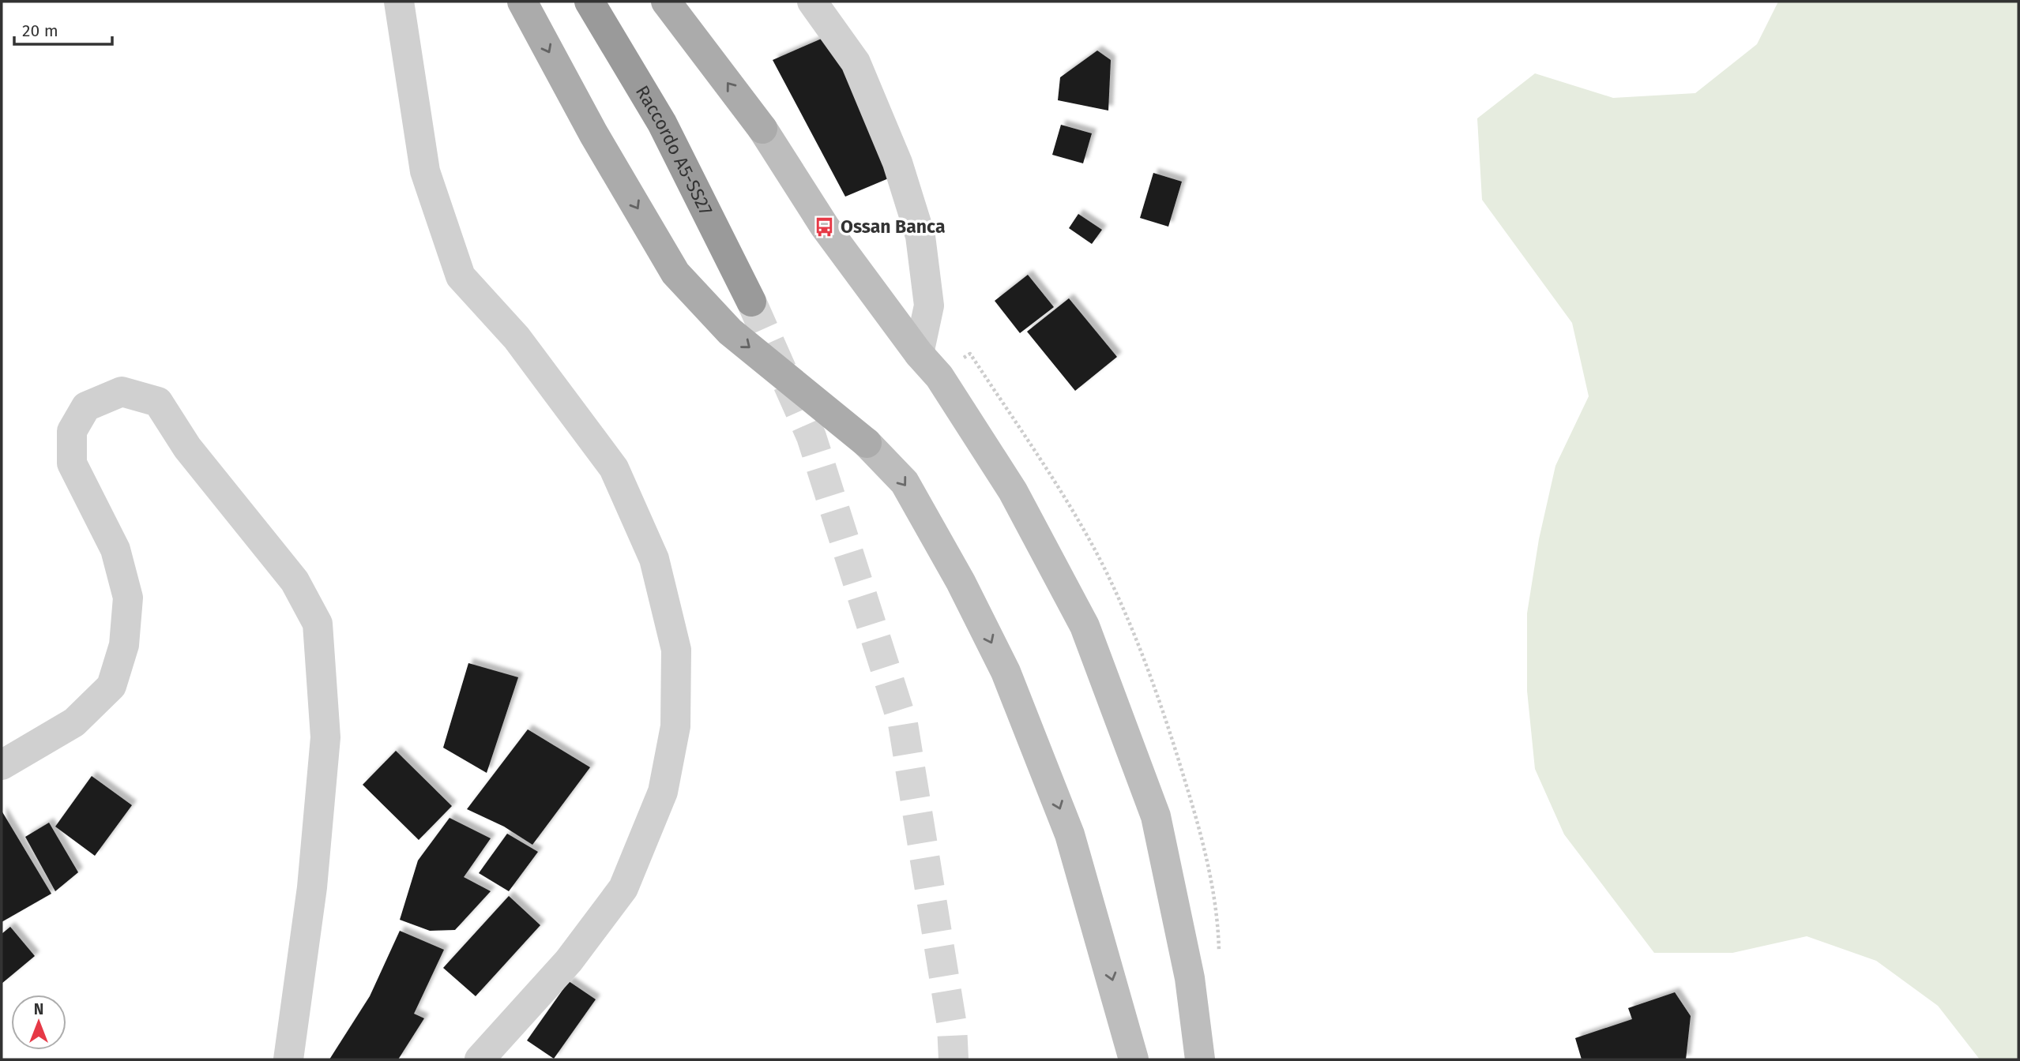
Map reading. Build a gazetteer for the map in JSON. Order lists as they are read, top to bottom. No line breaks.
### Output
{"streets":{"highway":["Raccordo A5-SS27"]},"places":{"bus stop":["Ossan Banca"]},"scale_bar":"20 m","north":"top"}
